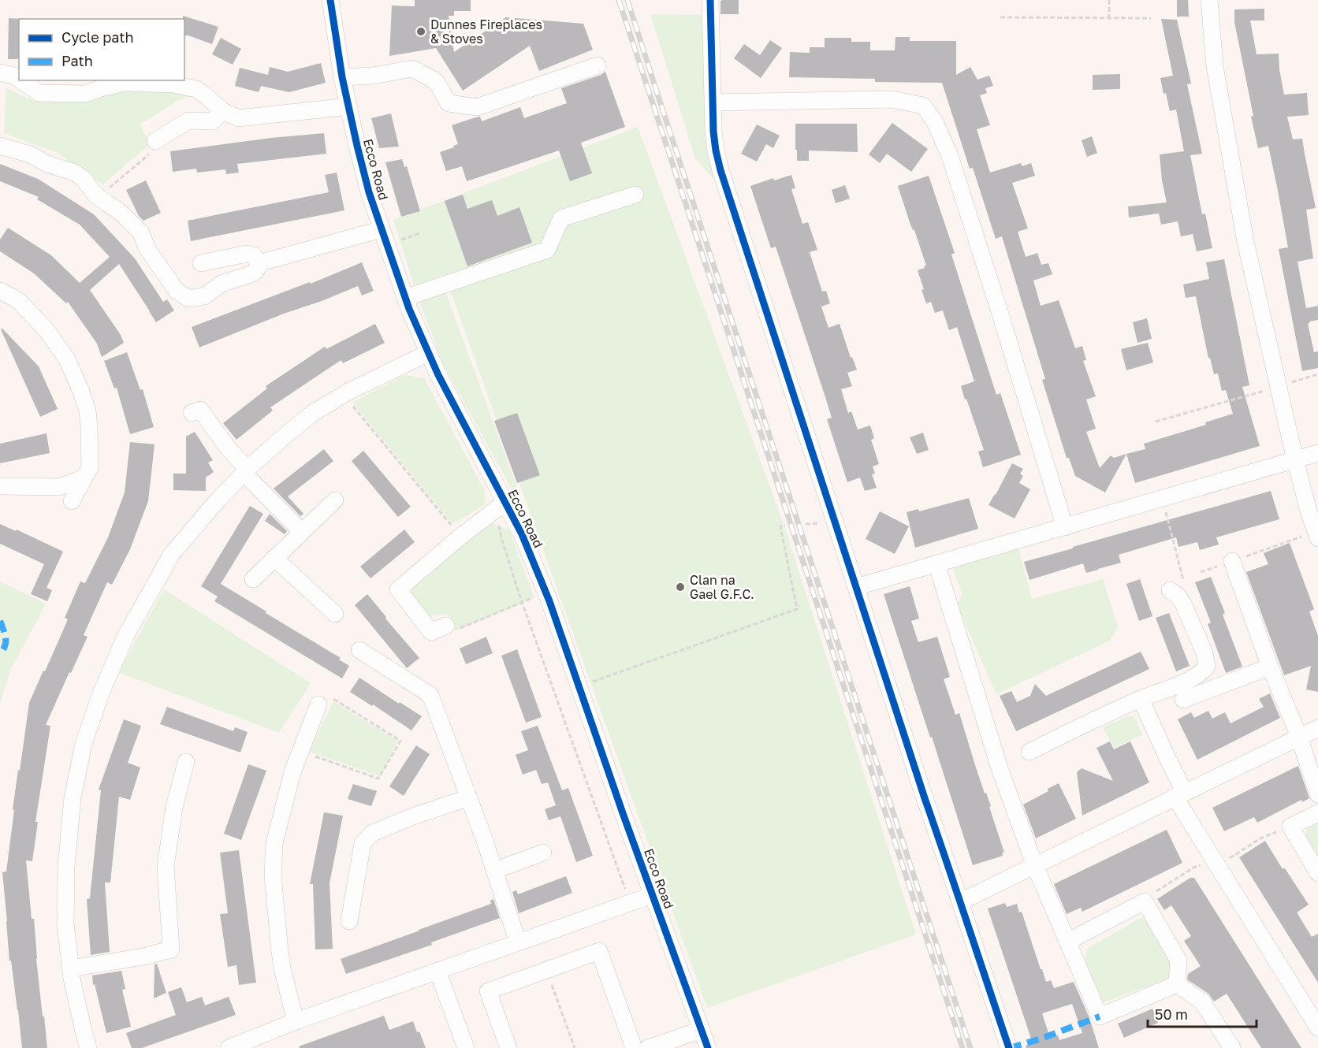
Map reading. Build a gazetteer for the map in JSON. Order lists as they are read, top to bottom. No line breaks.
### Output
{"streets":{"street":["Ecco Road"]},"places":["Dunnes Fireplaces & Stoves","Clan na Gael G.F.C."],"legend":["Cycle path","Path"],"scale_bar":"50 m"}
